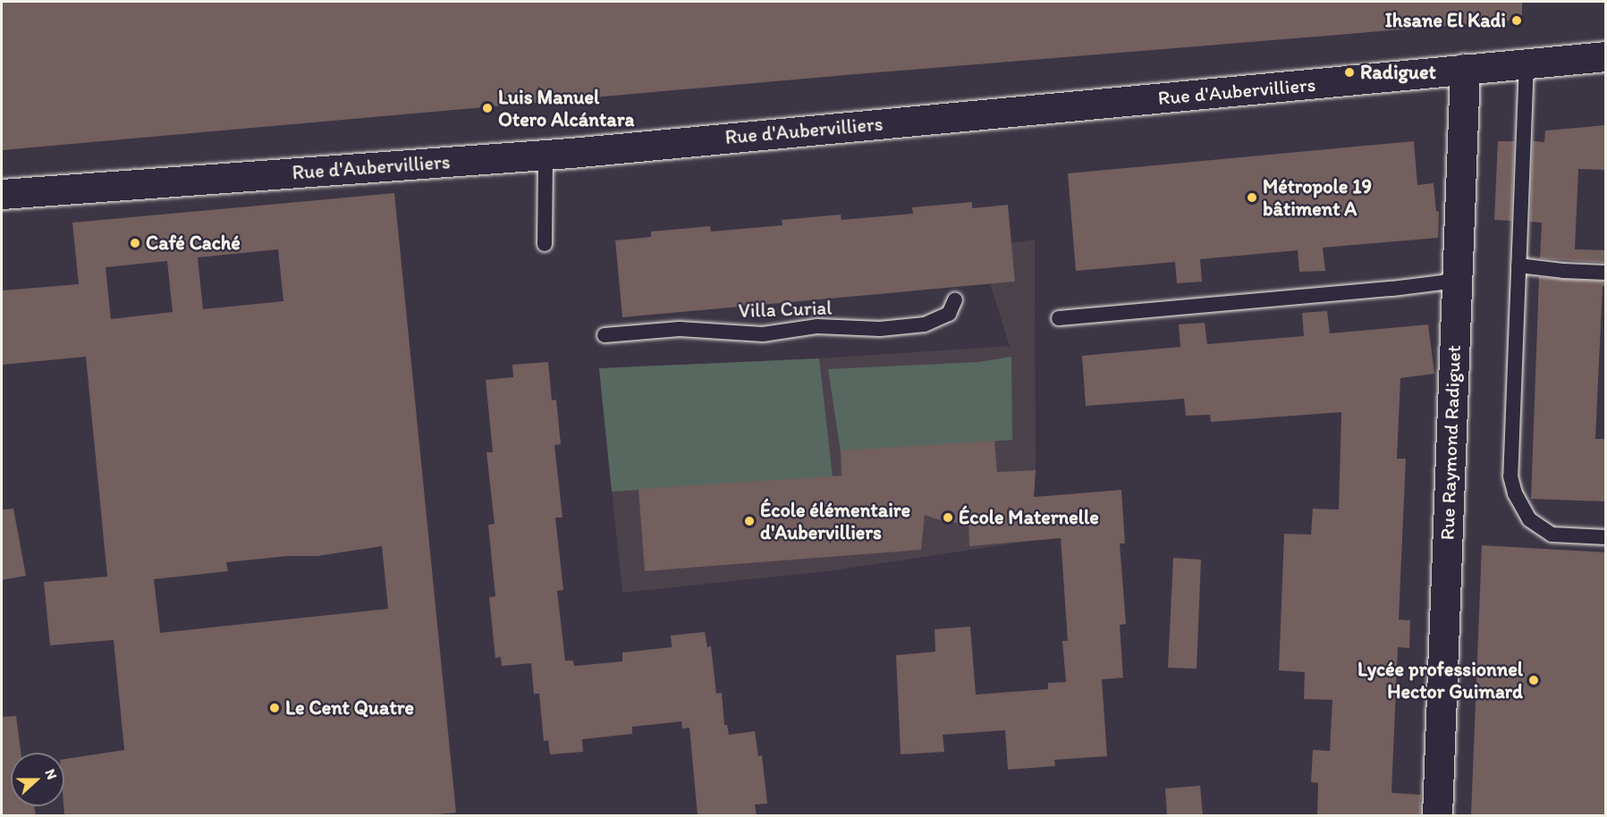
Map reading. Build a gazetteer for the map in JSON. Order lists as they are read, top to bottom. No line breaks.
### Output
{"streets":{"street":["Rue d'Aubervilliers","Rue Raymond Radiguet"],"lane":["Villa Curial"]},"crossings":[["Rue d'Aubervilliers","Rue Raymond Radiguet"]],"places":["Ihsane El Kadi","Radiguet","Luis Manuel Otero Alcántara","Métropole 19 bâtiment A","Café Caché","École Maternelle","École élémentaire d'Aubervilliers","Lycée professionnel Hector Guimard","Le Cent Quatre"],"north":"right"}
